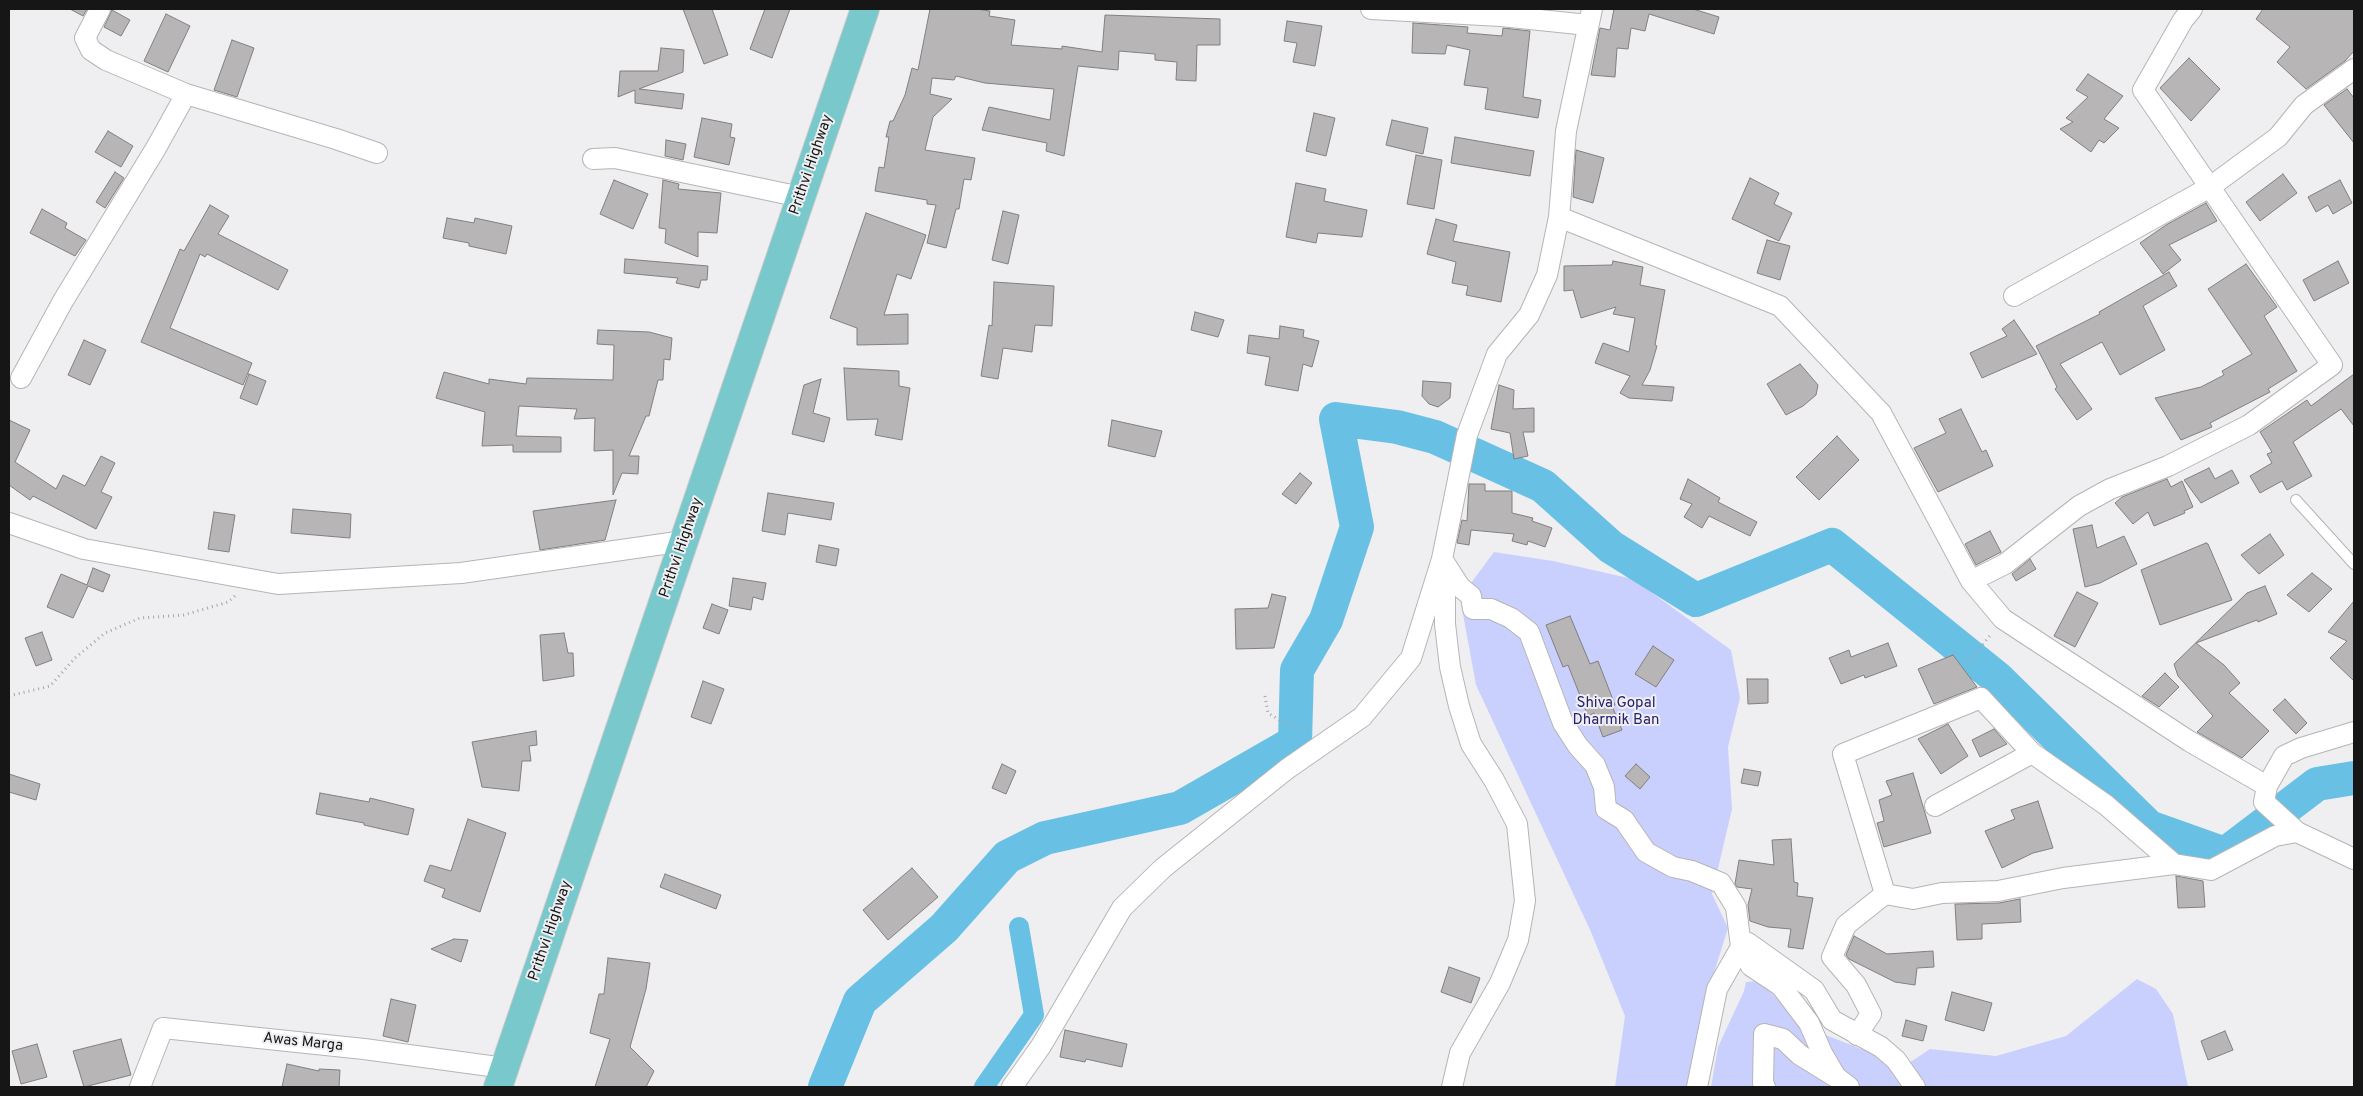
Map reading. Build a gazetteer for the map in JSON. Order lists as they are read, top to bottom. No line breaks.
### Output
{"streets":{"highway":["Prithvi Highway"],"street":["Awas Marga"]},"crossings":[["Prithvi Highway","Awas Marga"]],"parks":["Shiva Gopal Dharmik Ban"]}
